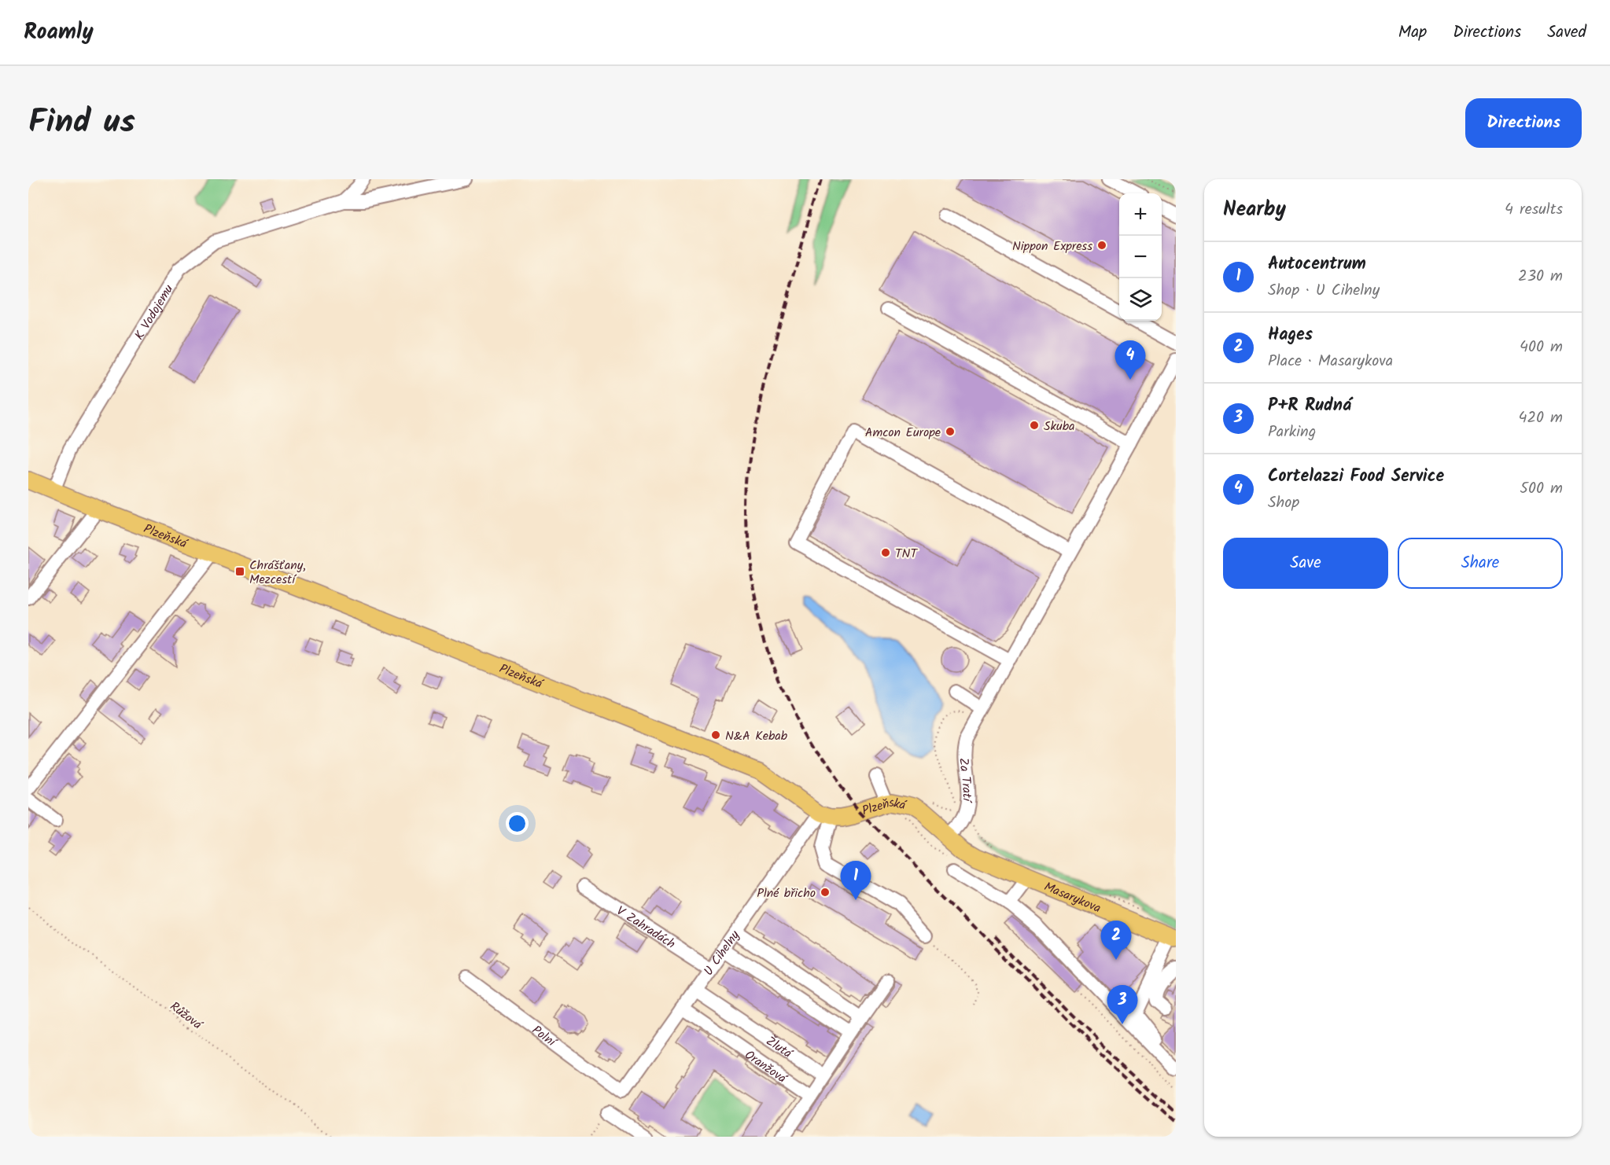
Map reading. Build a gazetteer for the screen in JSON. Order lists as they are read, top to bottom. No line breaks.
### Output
{"streets":{"main road":["Plzeňská","Masarykova"],"street":["K Vodojemu","Za Tratí","V Zahradách","U Cihelny","Polní","Žlutá","Oranžová"],"path":["Růžová"]},"crossings":[["K Vodojemu","Plzeňská"],["Plzeňská","Za Tratí"],["Plzeňská","Masarykova"],["Plzeňská","U Cihelny"],["V Zahradách","U Cihelny"],["U Cihelny","Polní"],["U Cihelny","Žlutá"],["U Cihelny","Oranžová"]],"places":{"other":["Nippon Express","Skuba","Amcon Europe","TNT","N&A Kebab","Plné břicho"],"transit":["Chrášťany, Mezcestí"]},"page":{"header":"Roamly","nav":["Map","Directions","Saved"],"title":"Find us","buttons":["Directions",["Save","Share"]],"heading":["Nearby","4 results"],"map_buttons":["+","−"],"list":[{"mark":"1","name":"Autocentrum","note":"Shop · U Cihelny","value":"230 m"},{"mark":"2","name":"Hages","note":"Place · Masarykova","value":"400 m"},{"mark":"3","name":"P+R Rudná","note":"Parking","value":"420 m"},{"mark":"4","name":"Cortelazzi Food Service","note":"Shop","value":"500 m"}],"pins":["4","1","2","3"]}}
